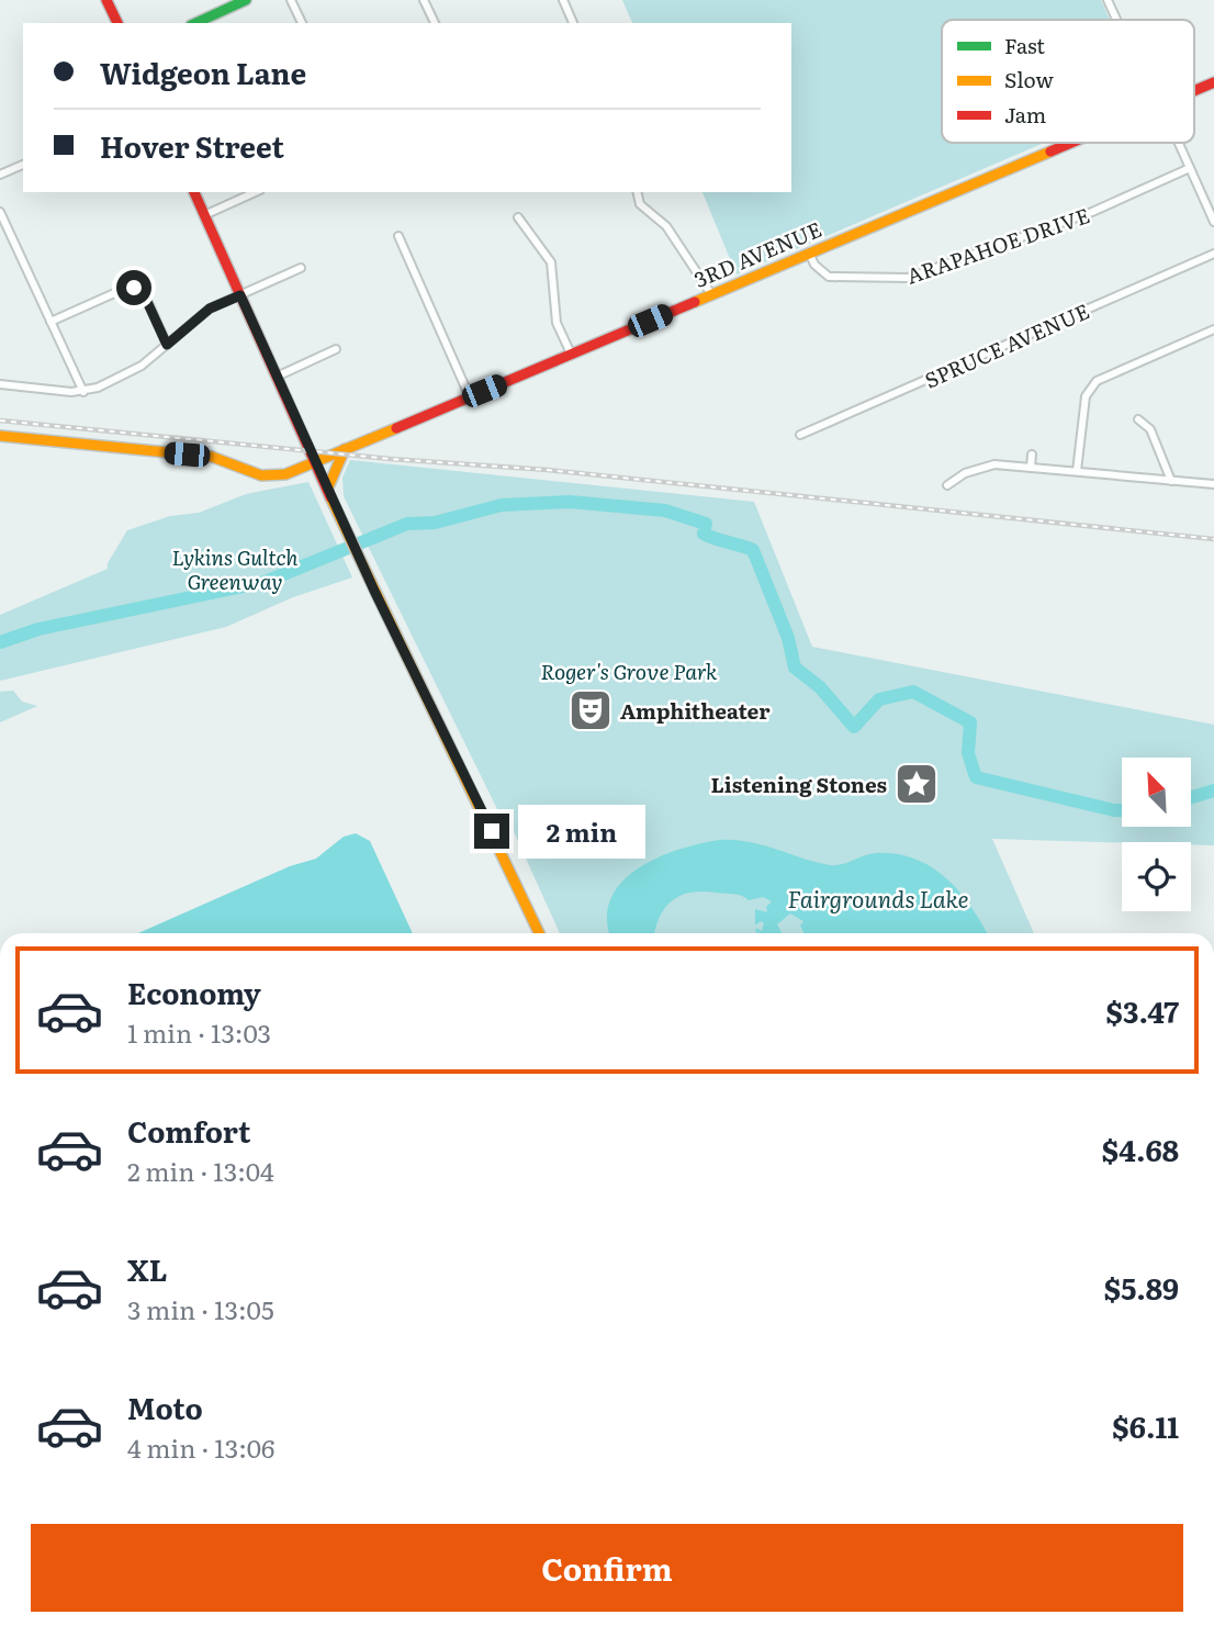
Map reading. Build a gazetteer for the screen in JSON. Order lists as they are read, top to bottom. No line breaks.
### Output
{"streets":{"street":["ARAPAHOE DRIVE","3RD AVENUE","SPRUCE AVENUE"]},"crossings":[["ARAPAHOE DRIVE","3RD AVENUE"]],"water":["Fairgrounds Lake"],"parks":["Lykins Gultch Greenway","Roger's Grove Park"],"places":{"theatre":["Amphitheater"],"place":["Listening Stones"]},"legend":["Fast","Slow","Jam"],"north":"top left","page":{"banner":["Widgeon Lane","Hover Street"],"bubble":"2 min","list":[{"name":"Economy","note":"1 min · 13:03","value":"$3.47"},{"name":"Comfort","note":"2 min · 13:04","value":"$4.68"},{"name":"XL","note":"3 min · 13:05","value":"$5.89"},{"name":"Moto","note":"4 min · 13:06","value":"$6.11"}],"buttons":"Confirm"}}
